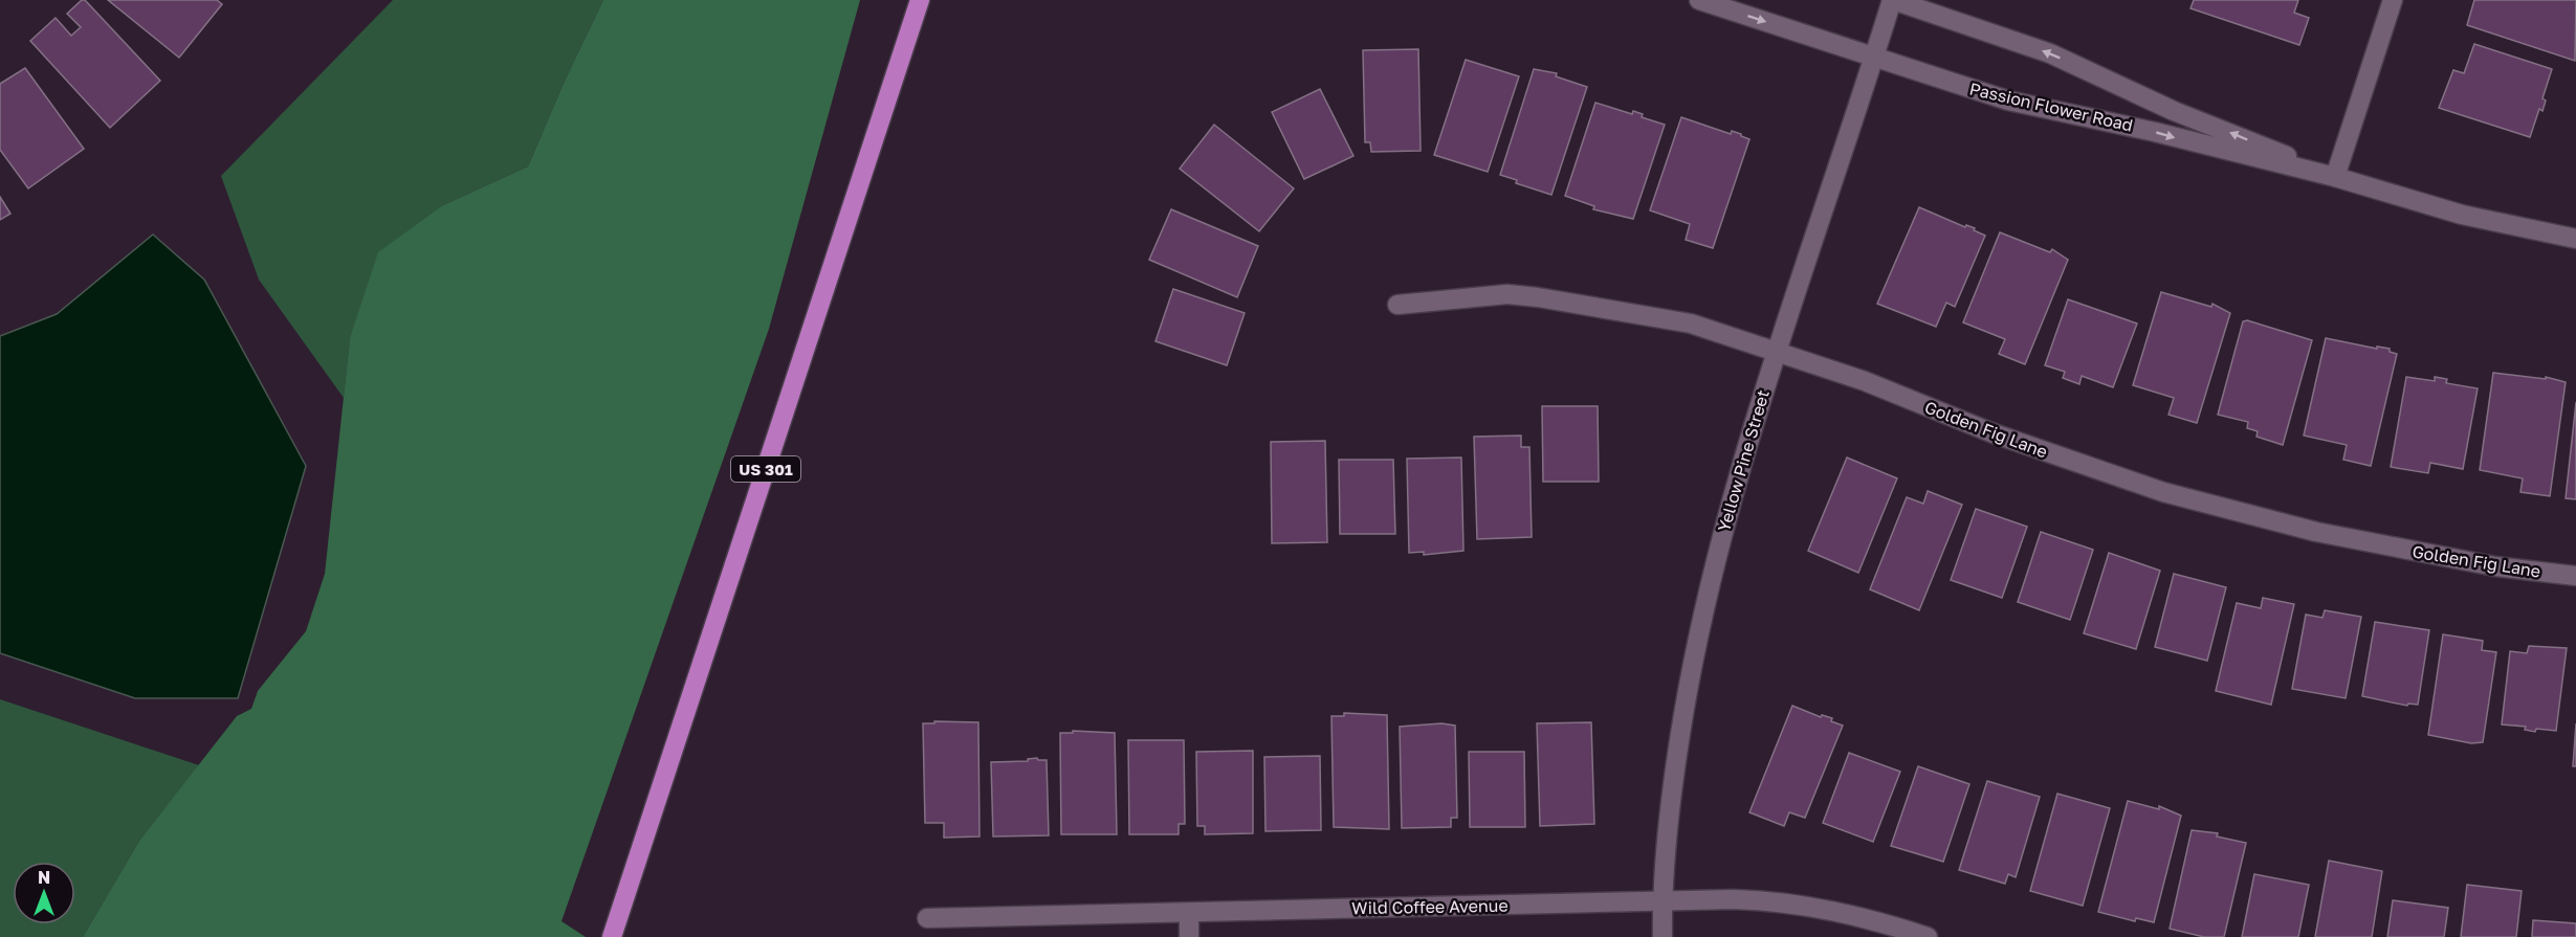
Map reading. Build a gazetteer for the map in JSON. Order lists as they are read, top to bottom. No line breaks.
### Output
{"streets":{"main road":["US 301"],"street":["Passion Flower Road","Golden Fig Lane","Yellow Pine Street","Wild Coffee Avenue"]},"crossings":[["Passion Flower Road","Yellow Pine Street"],["Golden Fig Lane","Yellow Pine Street"],["Yellow Pine Street","Wild Coffee Avenue"]],"north":"top"}
